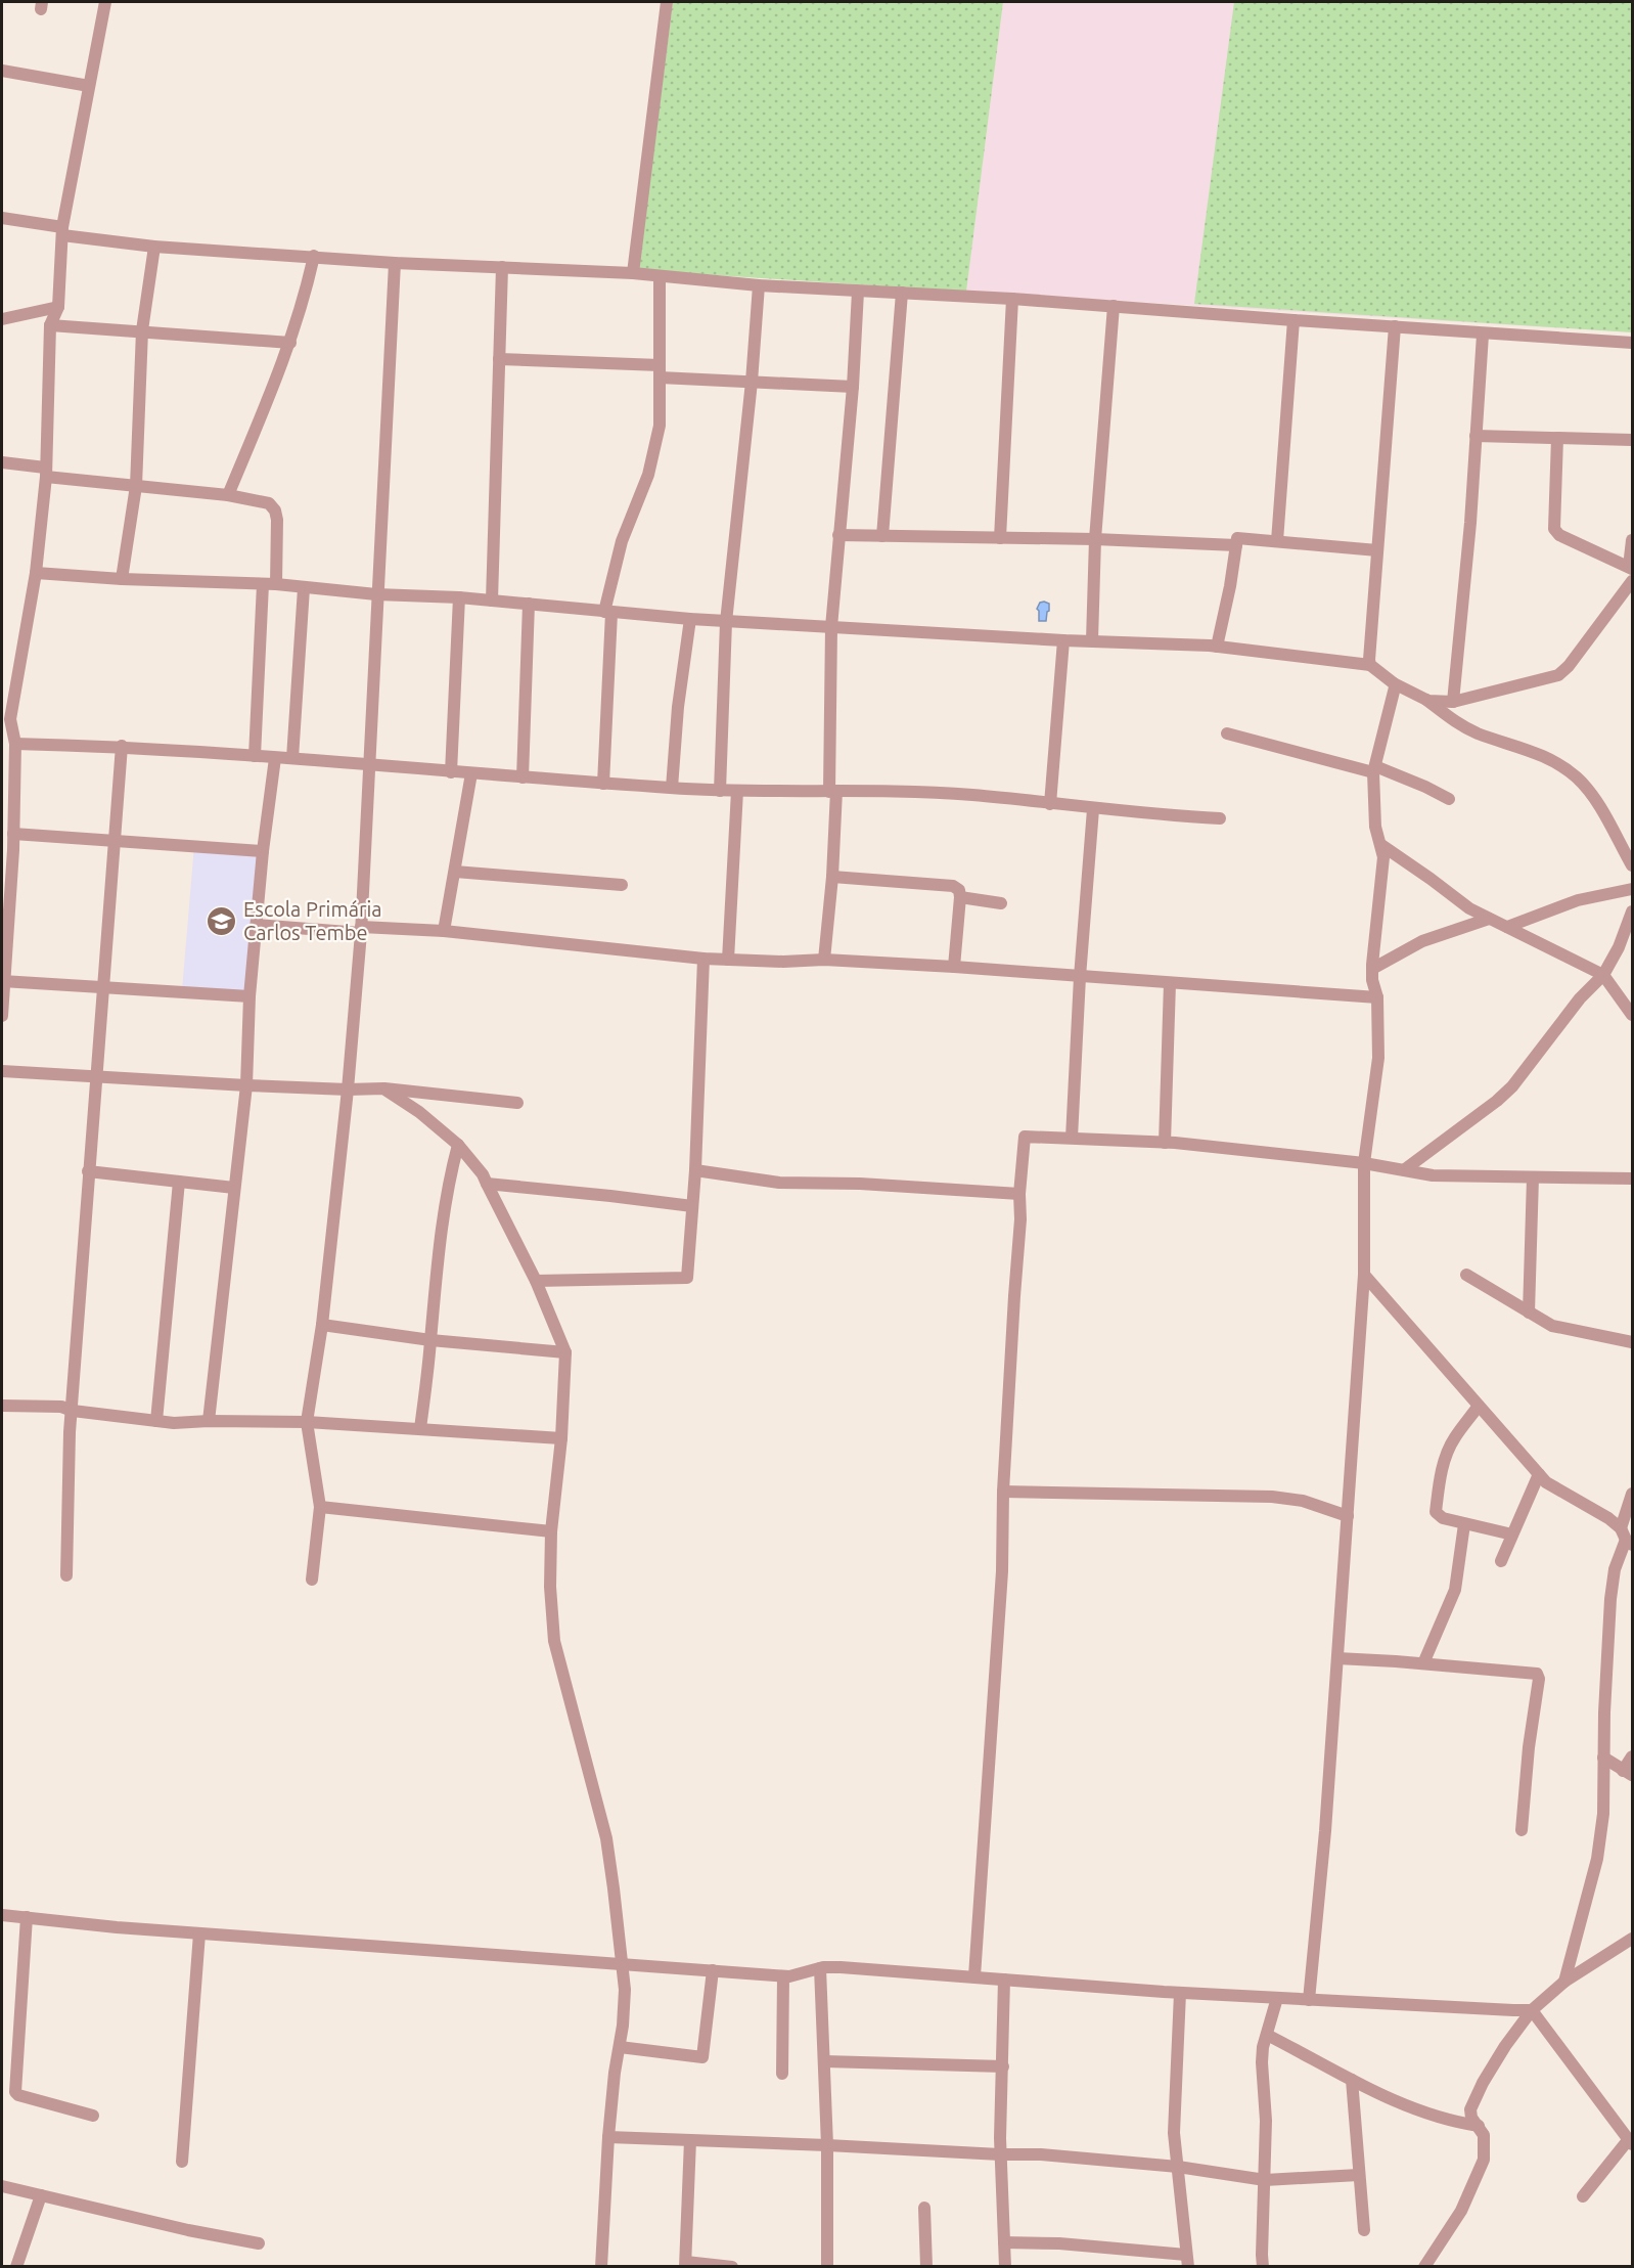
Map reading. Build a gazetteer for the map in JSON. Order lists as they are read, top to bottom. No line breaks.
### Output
{"places":{"school or university":["Escola Primária Carlos Tembe"]}}
